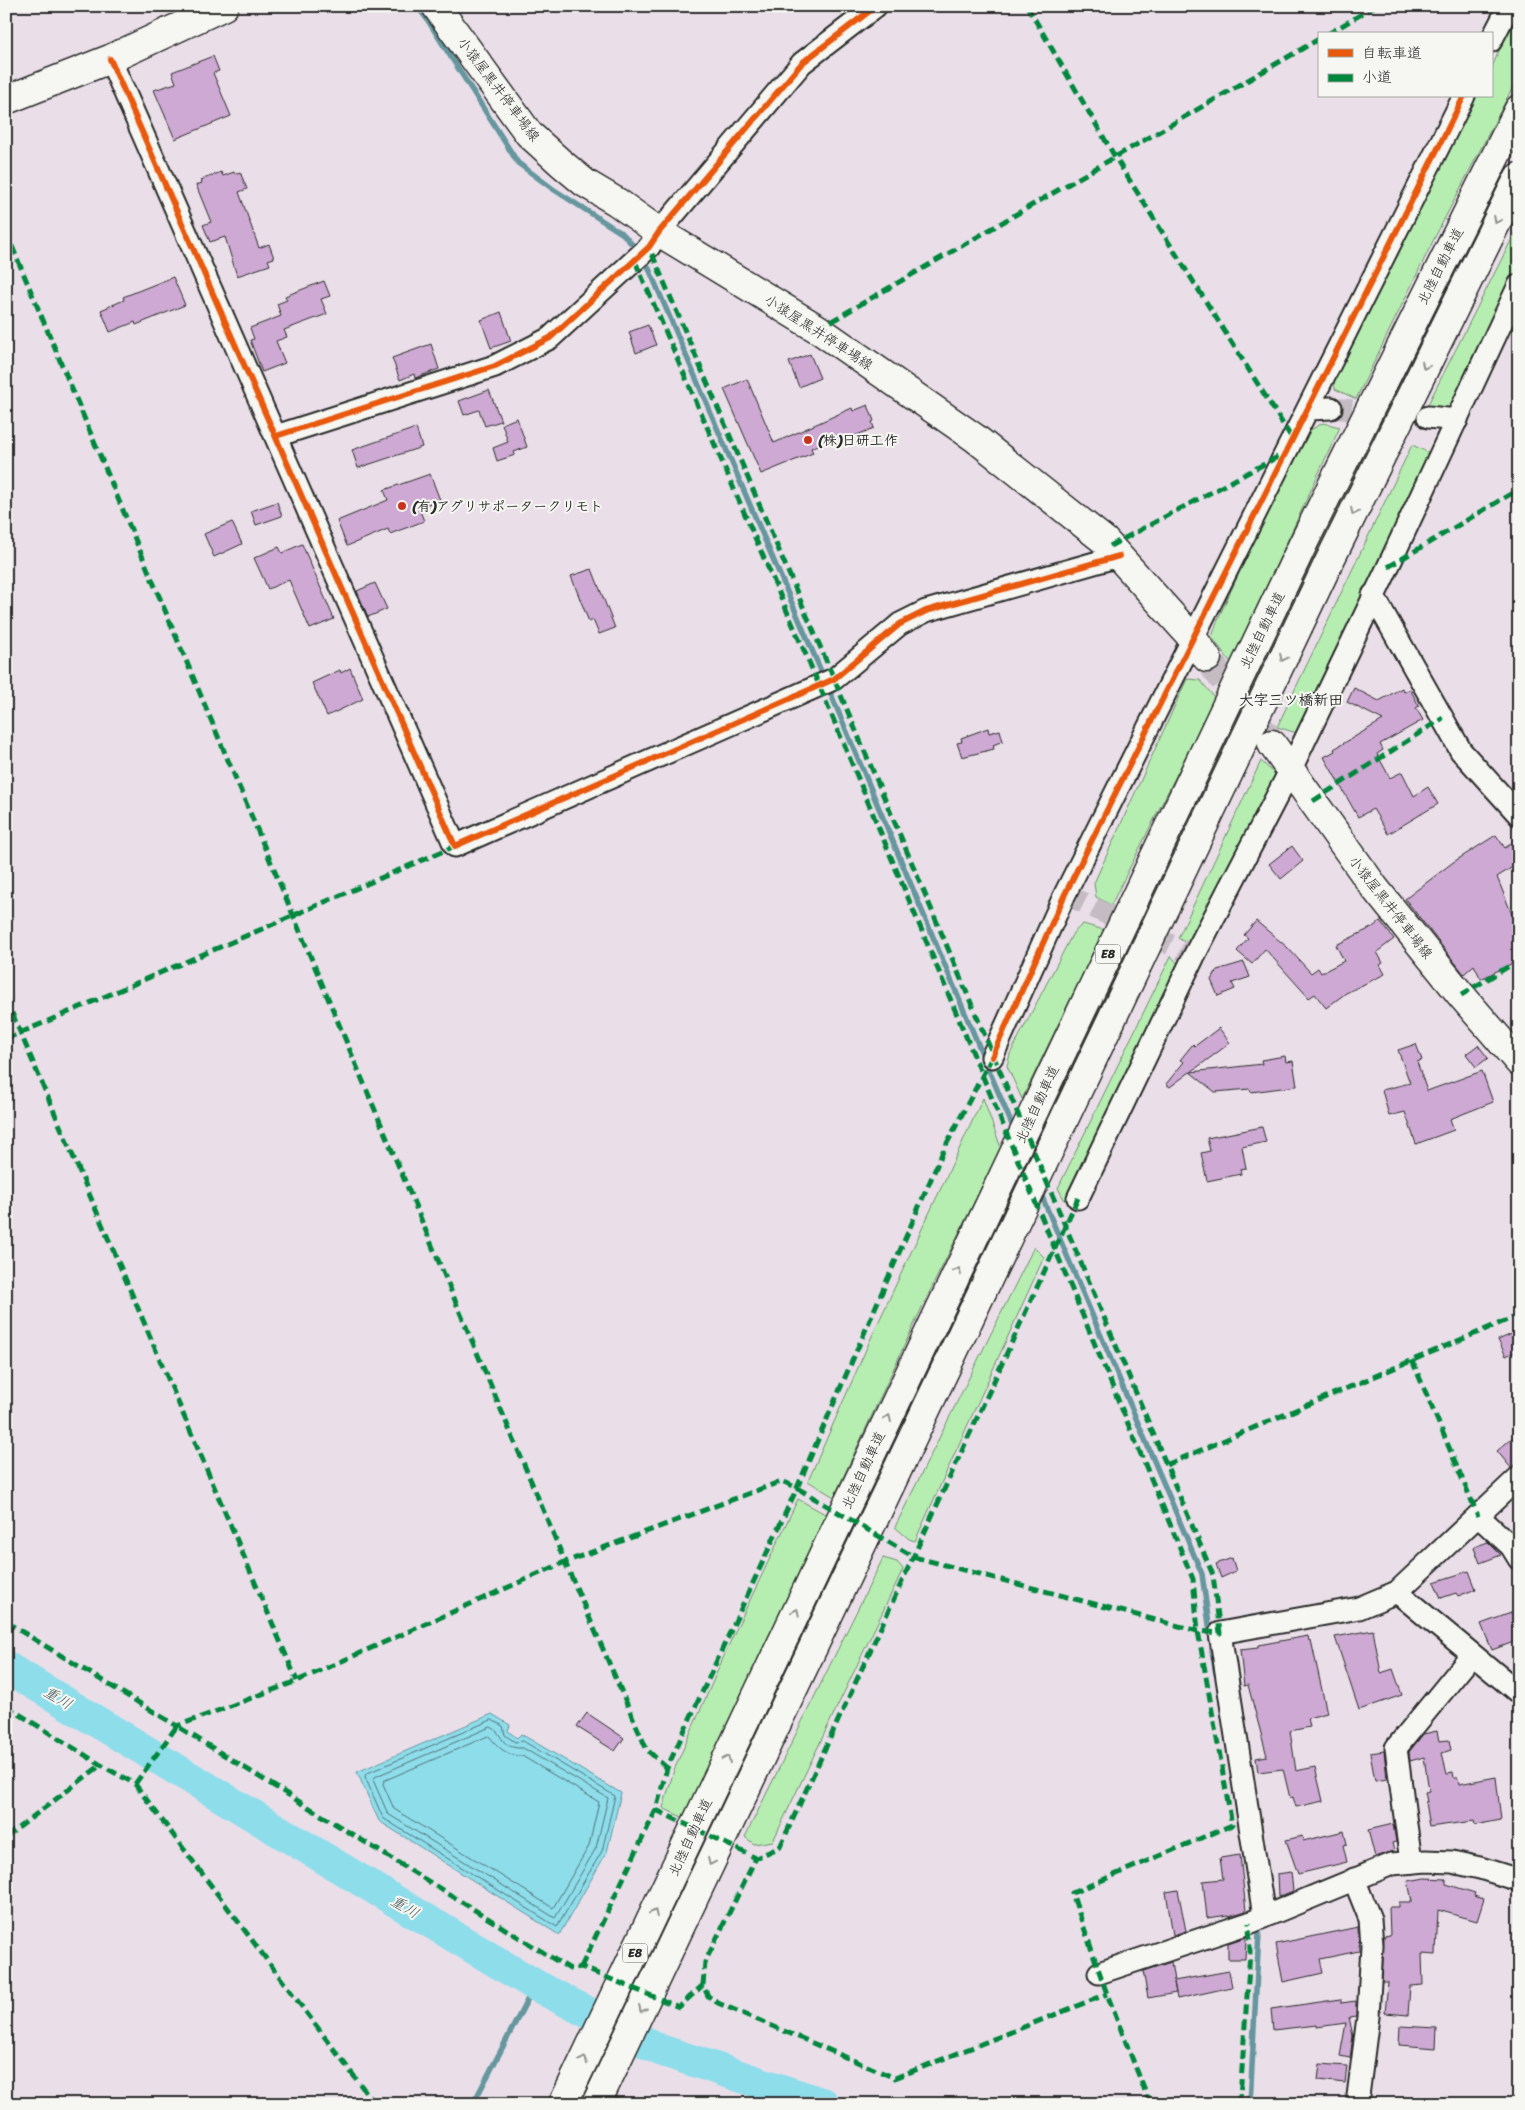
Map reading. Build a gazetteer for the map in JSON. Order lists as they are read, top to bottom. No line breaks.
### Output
{"streets":{"main road":["小猿屋黒井停車場線","北陸自動車道","E8"]},"districts":["大字三ツ橋新田"],"water":["重川"],"places":["(株)日研工作","(有)アグリサポータークリモト"],"legend":["自転車道","小道"]}
